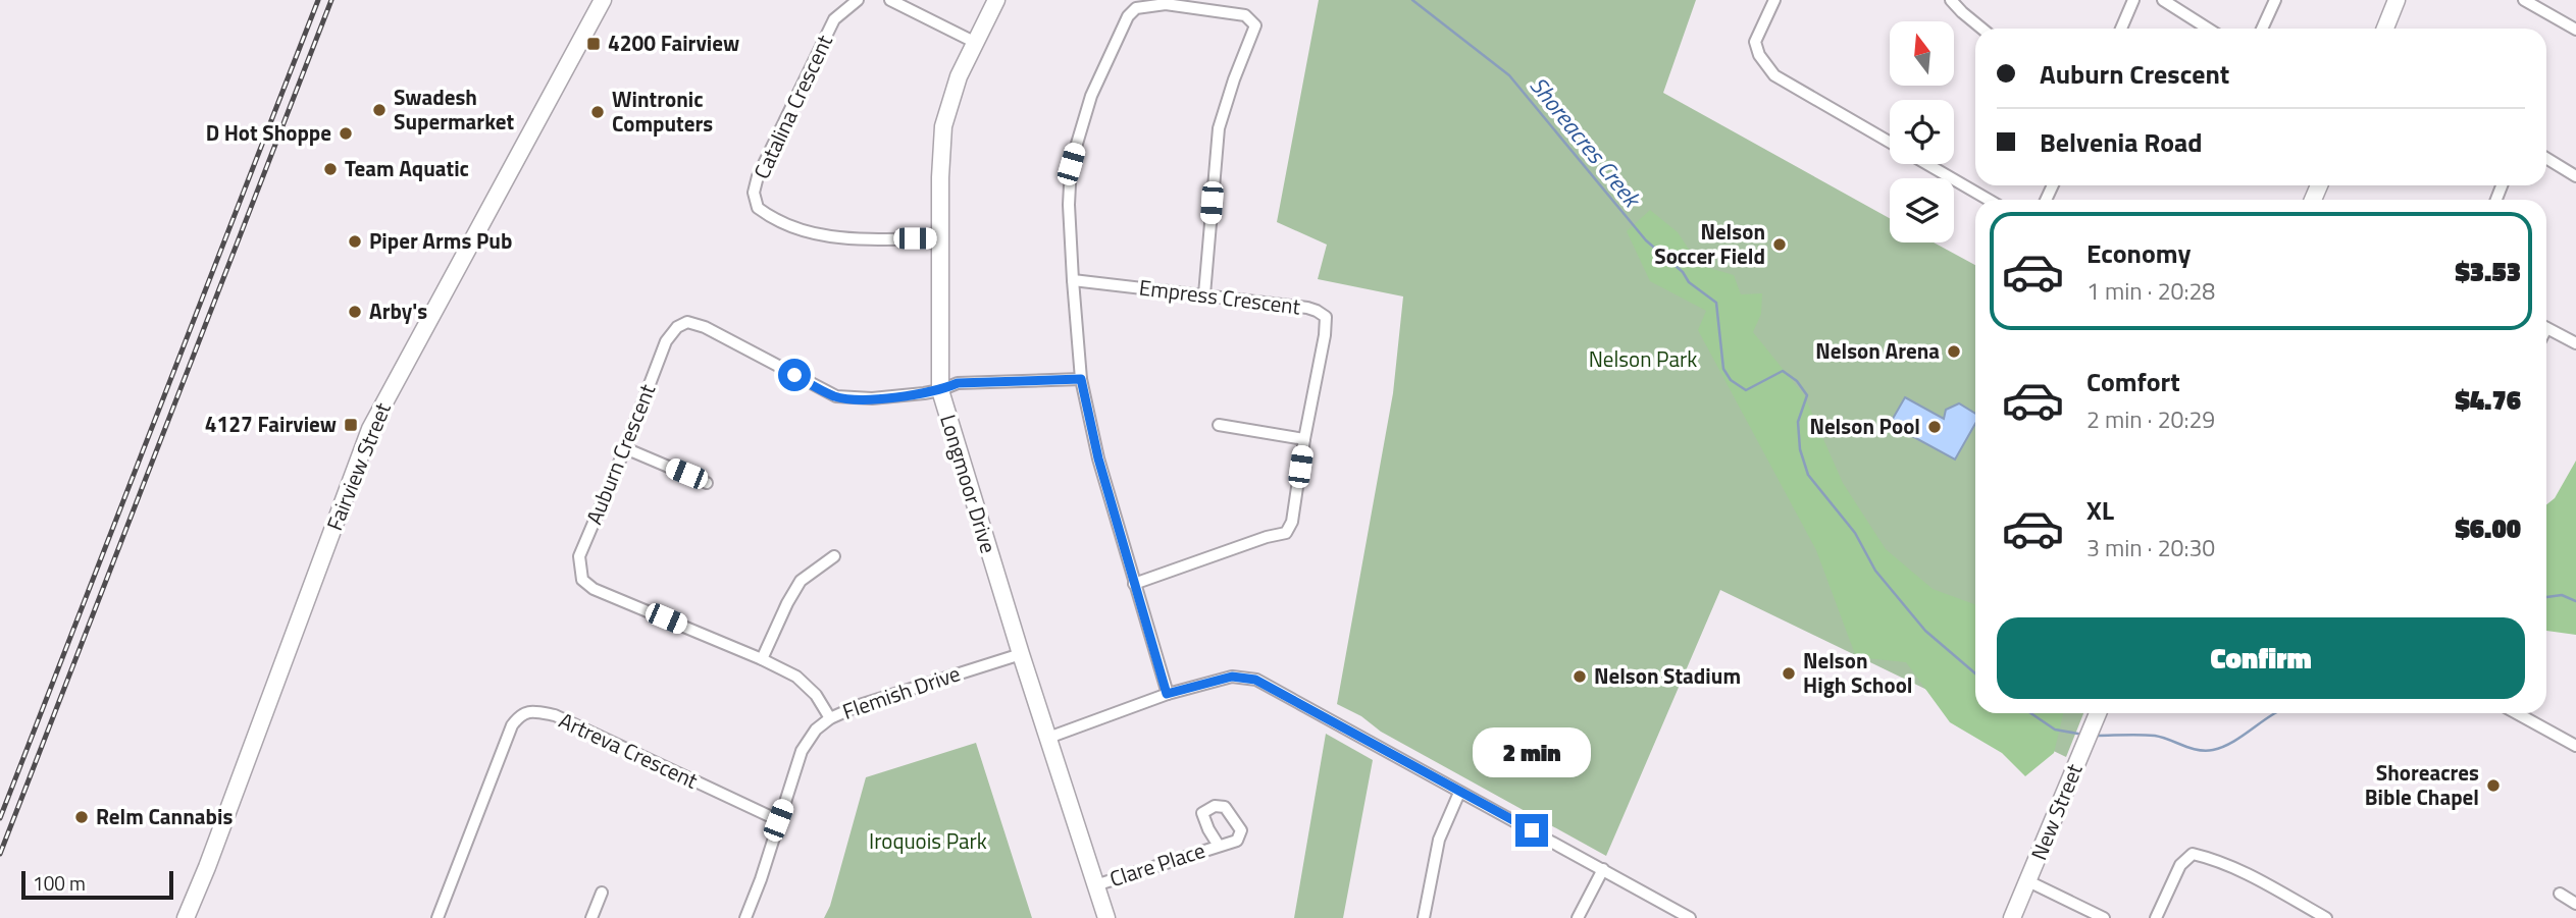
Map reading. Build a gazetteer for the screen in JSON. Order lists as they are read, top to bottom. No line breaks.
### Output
{"streets":{"main road":["Fairview Street","Longmoor Drive","New Street"],"street":["Catalina Crescent","Empress Crescent","Auburn Crescent","Flemish Drive","Artreva Crescent","Clare Place"]},"crossings":[["Catalina Crescent","Longmoor Drive"],["Auburn Crescent","Longmoor Drive"],["Auburn Crescent","Flemish Drive"],["Longmoor Drive","Flemish Drive"],["Longmoor Drive","Clare Place"],["Flemish Drive","Artreva Crescent"]],"water":["Shoreacres Creek"],"parks":["Nelson Park","Iroquois Park"],"places":{"transit":["4200 Fairview","4127 Fairview"],"other":["Swadesh Supermarket","Wintronic Computers","D Hot Shoppe","Team Aquatic","Piper Arms Pub","Nelson Soccer Field","Arby's","Nelson Arena","Nelson Pool","Nelson High School","Nelson Stadium","Shoreacres Bible Chapel","Relm Cannabis"]},"scale_bar":"100 m","north":"top","page":{"banner":["Auburn Crescent","Belvenia Road"],"list":[{"name":"Economy","note":"1 min · 20:28","value":"$3.53"},{"name":"Comfort","note":"2 min · 20:29","value":"$4.76"},{"name":"XL","note":"3 min · 20:30","value":"$6.00"}],"buttons":"Confirm","bubble":"2 min","scale":"100 m"}}
